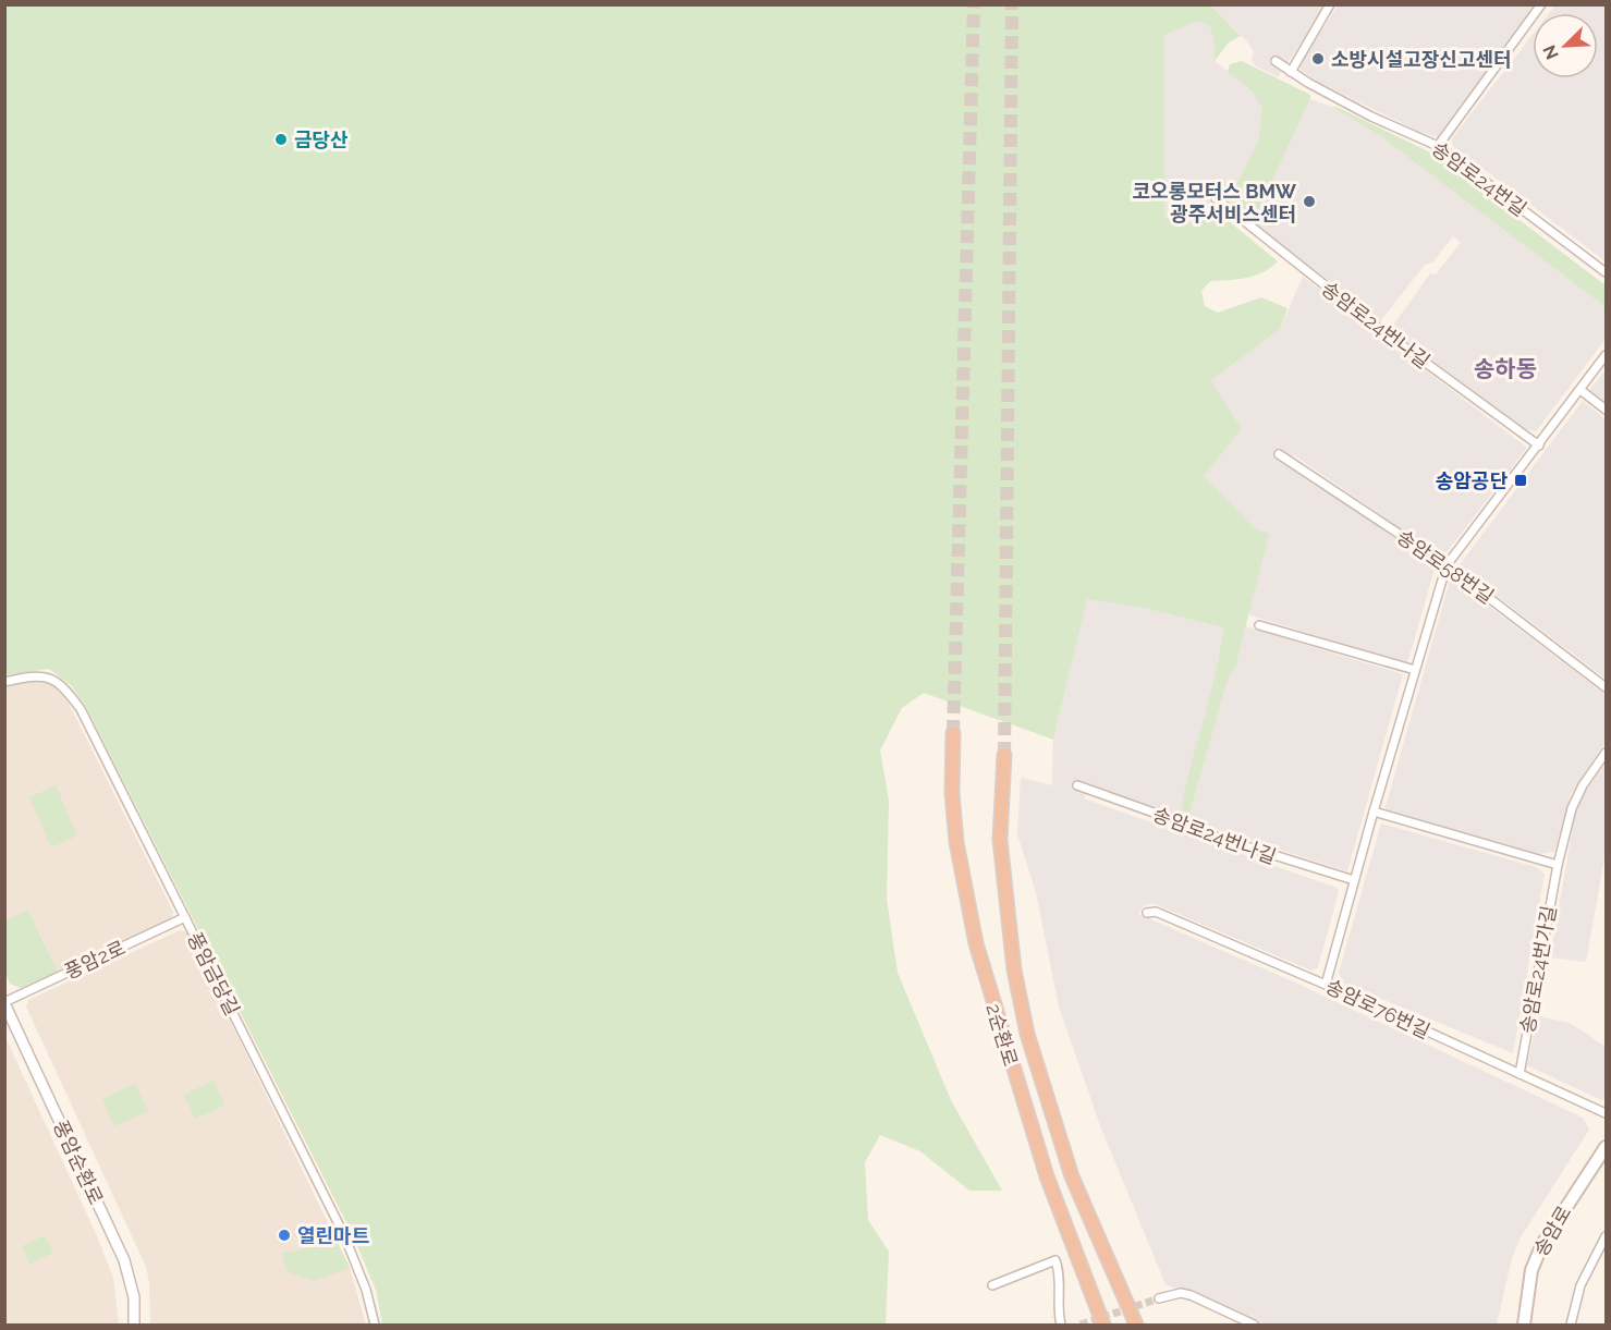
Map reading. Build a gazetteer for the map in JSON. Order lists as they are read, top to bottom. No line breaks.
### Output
{"streets":{"highway":["2순환로"],"main road":["송암로"],"street":["송암로24번길","송암로24번나길","송암로58번길","풍암2로","송암로24번가길","풍암금당길","송암로76번길","풍암순환로"]},"crossings":[["풍암2로","풍암금당길"],["풍암2로","풍암순환로"],["송암로24번가길","송암로76번길"]],"districts":["송하동"],"places":{"other":["소방시설고장신고센터","금당산","코오롱모터스 BMW 광주서비스센터","열린마트"],"transit":["송암공단"]},"north":"bottom left"}
